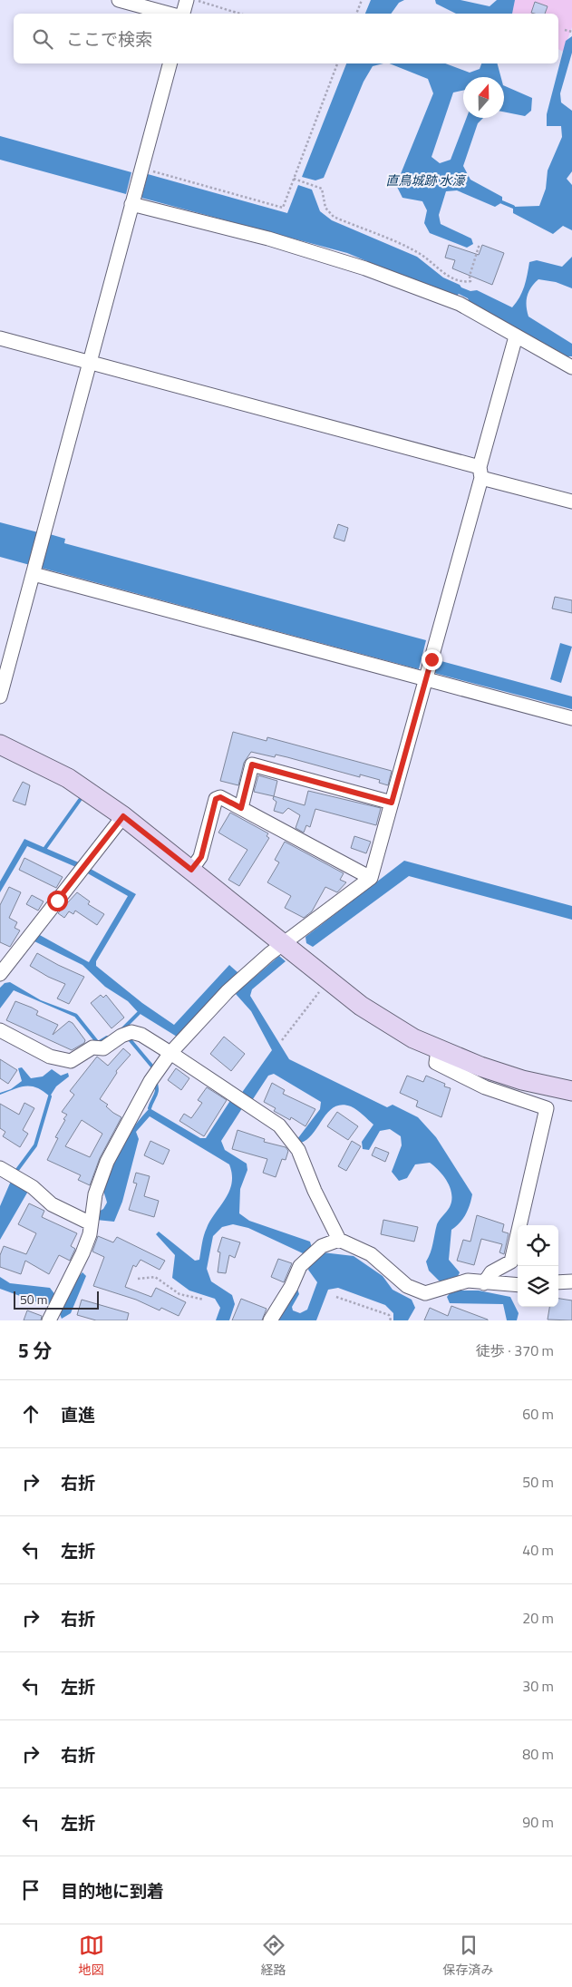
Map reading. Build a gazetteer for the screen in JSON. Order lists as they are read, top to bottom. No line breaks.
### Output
{"water":["直鳥城跡 水濠"],"scale_bar":"50 m","north":"top","page":{"search":"ここで検索","scale":"50 m","heading":["5 分","徒歩 · 370 m"],"list":[["直進","60 m"],["右折","50 m"],["左折","40 m"],["右折","20 m"],["左折","30 m"],["右折","80 m"],["左折","90 m"],"目的地に到着"],"nav":["地図","経路","保存済み"]}}
